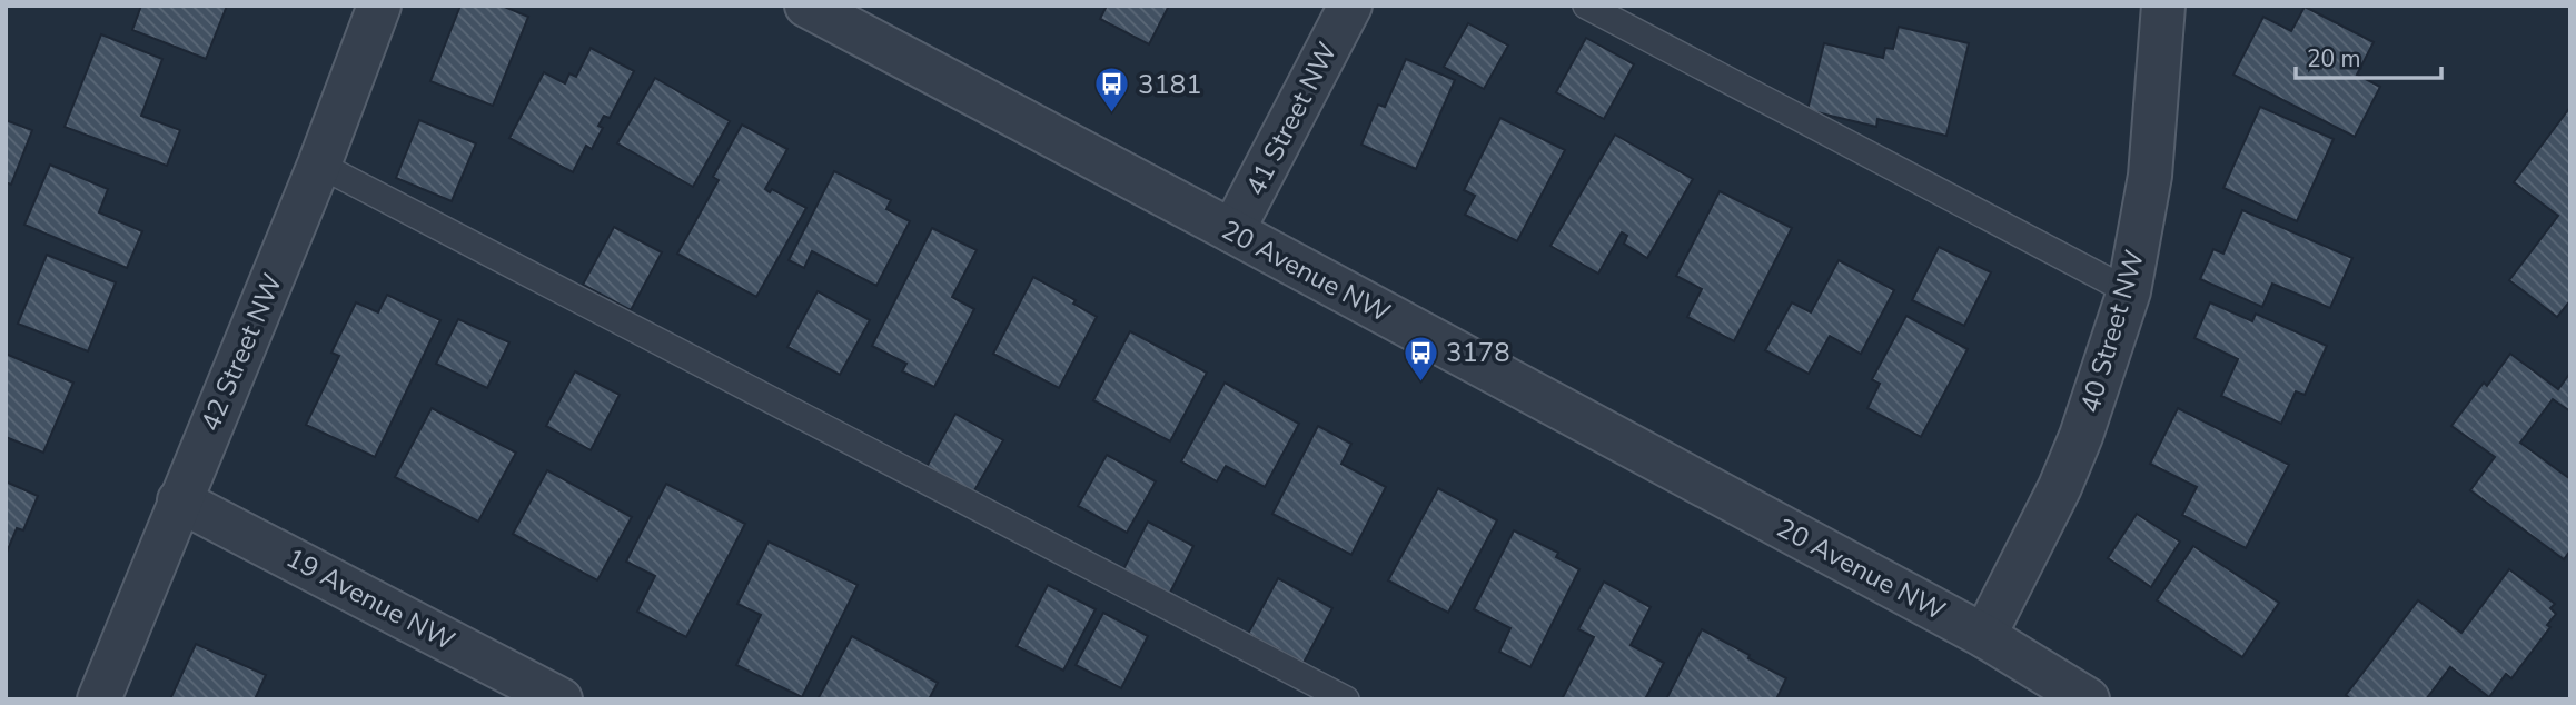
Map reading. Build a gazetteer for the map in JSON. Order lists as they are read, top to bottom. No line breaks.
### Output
{"streets":{"street":["41 Street NW","20 Avenue NW","40 Street NW","42 Street NW","19 Avenue NW"]},"crossings":[["41 Street NW","20 Avenue NW"],["20 Avenue NW","40 Street NW"],["42 Street NW","19 Avenue NW"]],"places":{"bus stop":["3181","3178"]},"scale_bar":"20 m"}
